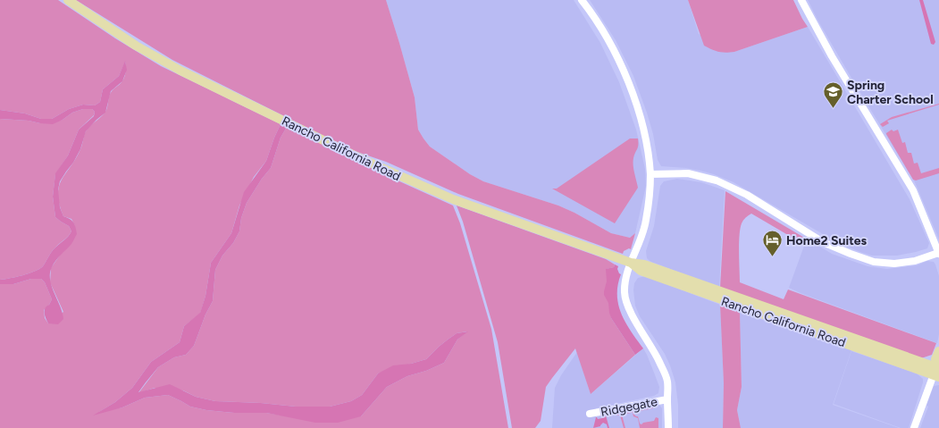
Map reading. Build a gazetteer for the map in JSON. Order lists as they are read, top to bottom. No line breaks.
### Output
{"streets":{"main road":["Rancho California Road"],"street":["Ridgegate"]},"places":{"school or university":["Spring Charter School"],"hotel":["Home2 Suites"]}}
